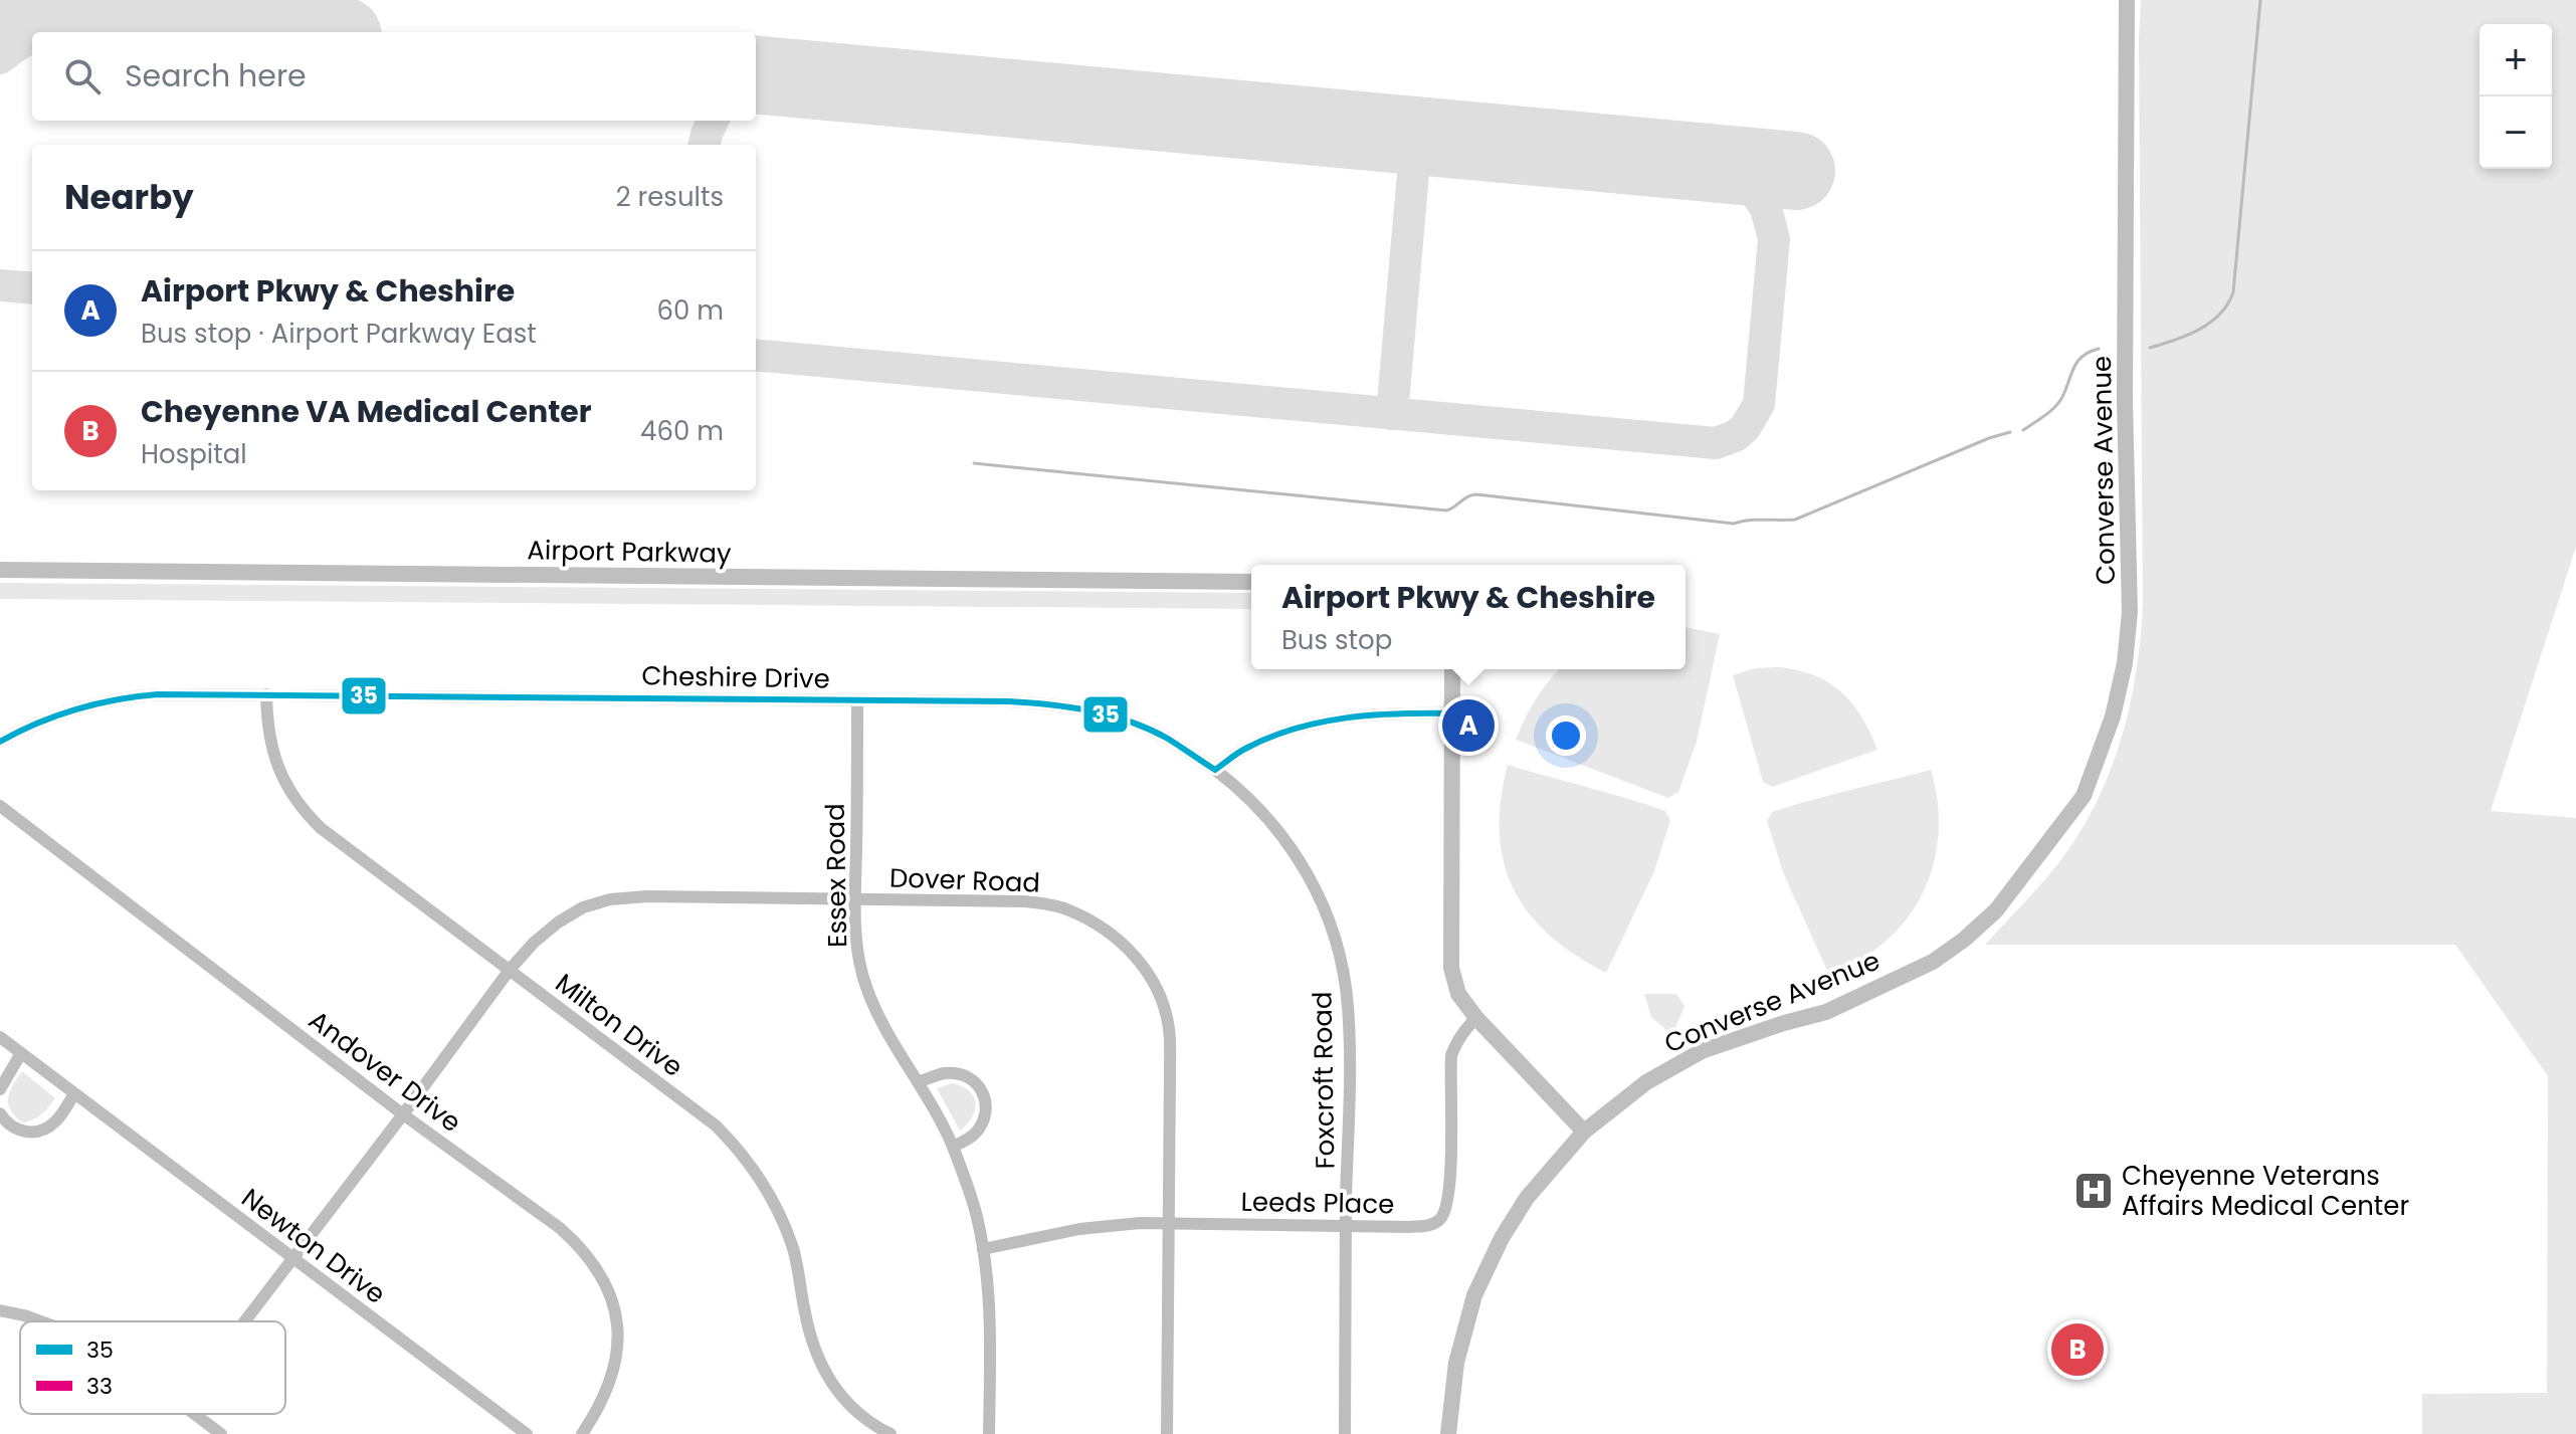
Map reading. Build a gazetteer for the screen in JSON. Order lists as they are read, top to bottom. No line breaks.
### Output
{"streets":{"street":["Converse Avenue","Airport Parkway","Cheshire Drive","Essex Road","Dover Road","Milton Drive","Andover Drive","Foxcroft Road","Leeds Place","Newton Drive"]},"crossings":[["Cheshire Drive","Essex Road"],["Cheshire Drive","Milton Drive"],["Cheshire Drive","Foxcroft Road"],["Essex Road","Dover Road"],["Essex Road","Leeds Place"],["Dover Road","Milton Drive"],["Dover Road","Andover Drive"],["Dover Road","Leeds Place"],["Dover Road","Newton Drive"],["Foxcroft Road","Leeds Place"]],"places":{"hospital":["Cheyenne Veterans Affairs Medical Center"]},"lines":["transit line 35"],"legend":["35","33"],"page":{"map_buttons":["+","−"],"search":"Search here","heading":["Nearby","2 results"],"list":[{"mark":"A","name":"Airport Pkwy & Cheshire","note":"Bus stop · Airport Parkway East","value":"60 m"},{"mark":"B","name":"Cheyenne VA Medical Center","note":"Hospital","value":"460 m"}],"popup":["Airport Pkwy & Cheshire","Bus stop"],"pins":["A","B"]}}
